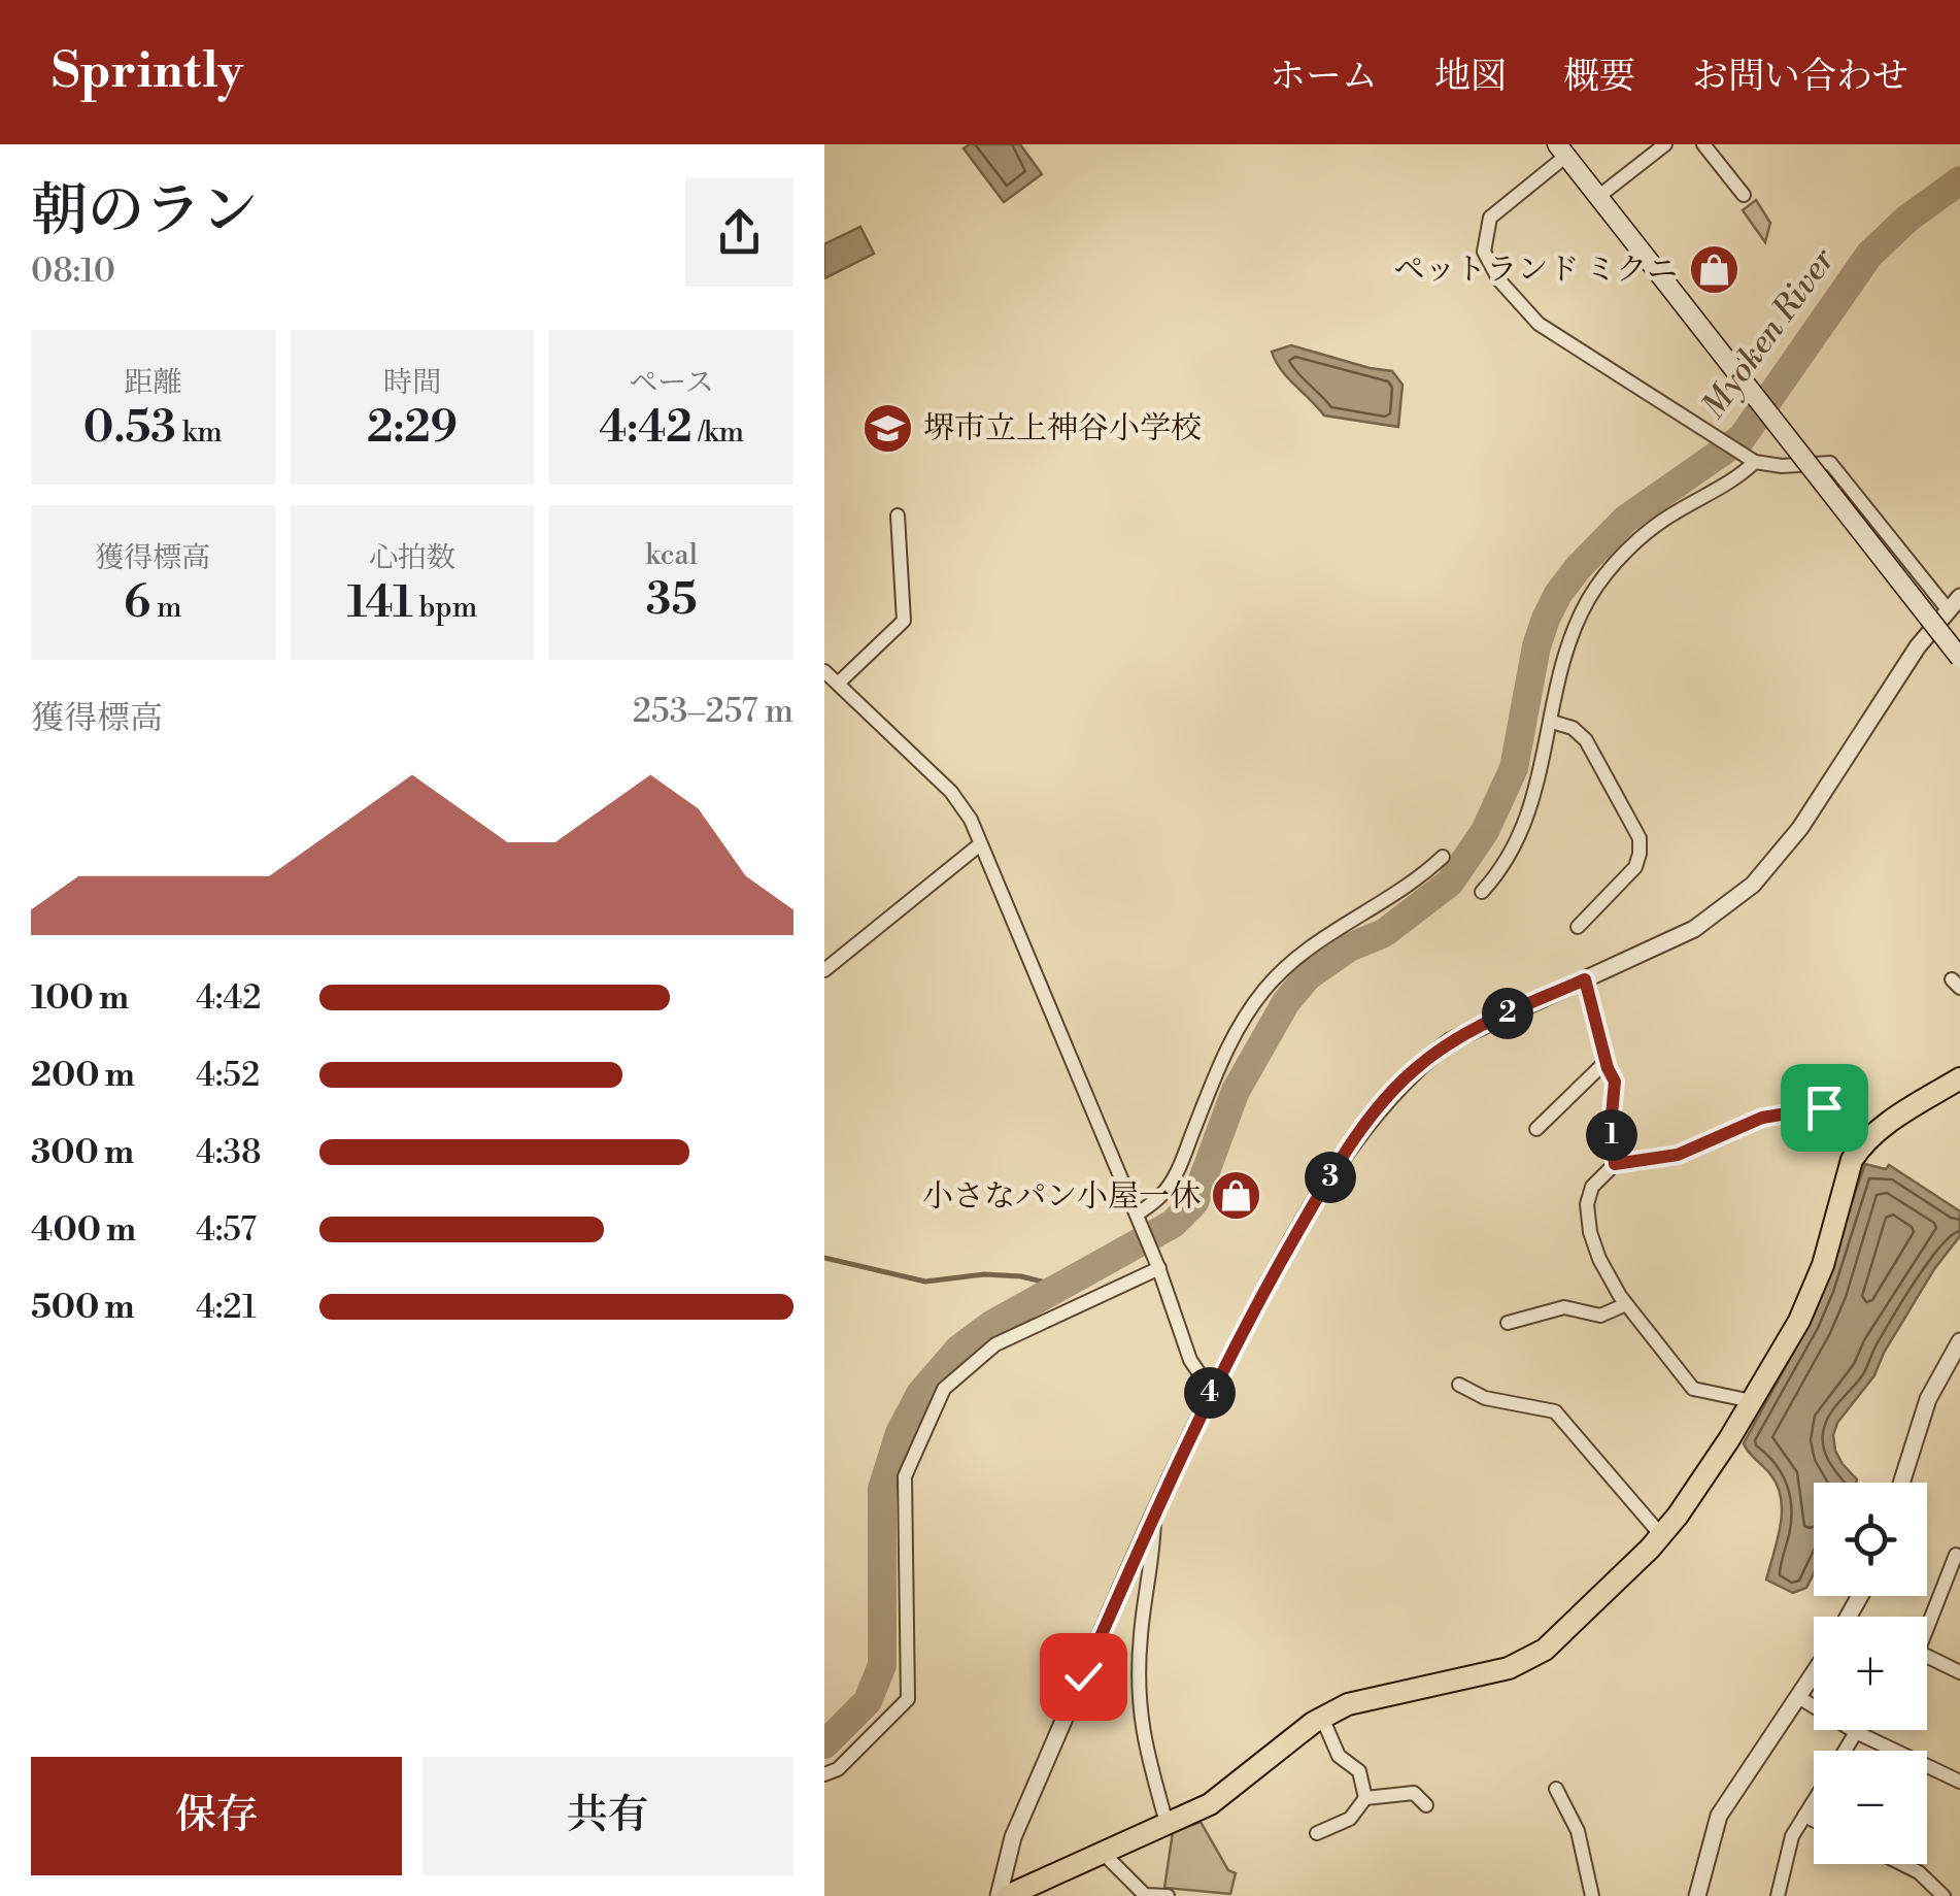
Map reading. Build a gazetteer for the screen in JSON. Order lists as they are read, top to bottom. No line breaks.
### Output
{"water":["Myoken River"],"places":{"shop":["ペットランド ミクニ","小さなパン小屋一休"],"school or university":["堺市立上神谷小学校"]},"page":{"header":"Sprintly","nav":["ホーム","地図","概要","お問い合わせ"],"heading":["朝のラン","08:10"],"stats":[["距離","0.53 km"],["時間","2:29"],["ペース","4:42 /km"],["獲得標高","6 m"],["心拍数","141 bpm"],["kcal","35"]],"chart":["獲得標高","253–257 m"],"list":[{"name":"100 m","note":"4:42"},{"name":"200 m","note":"4:52"},{"name":"300 m","note":"4:38"},{"name":"400 m","note":"4:57"},{"name":"500 m","note":"4:21"}],"pins":["2","1","3","4"],"map_buttons":["+","−"],"buttons":["保存","共有"]}}
